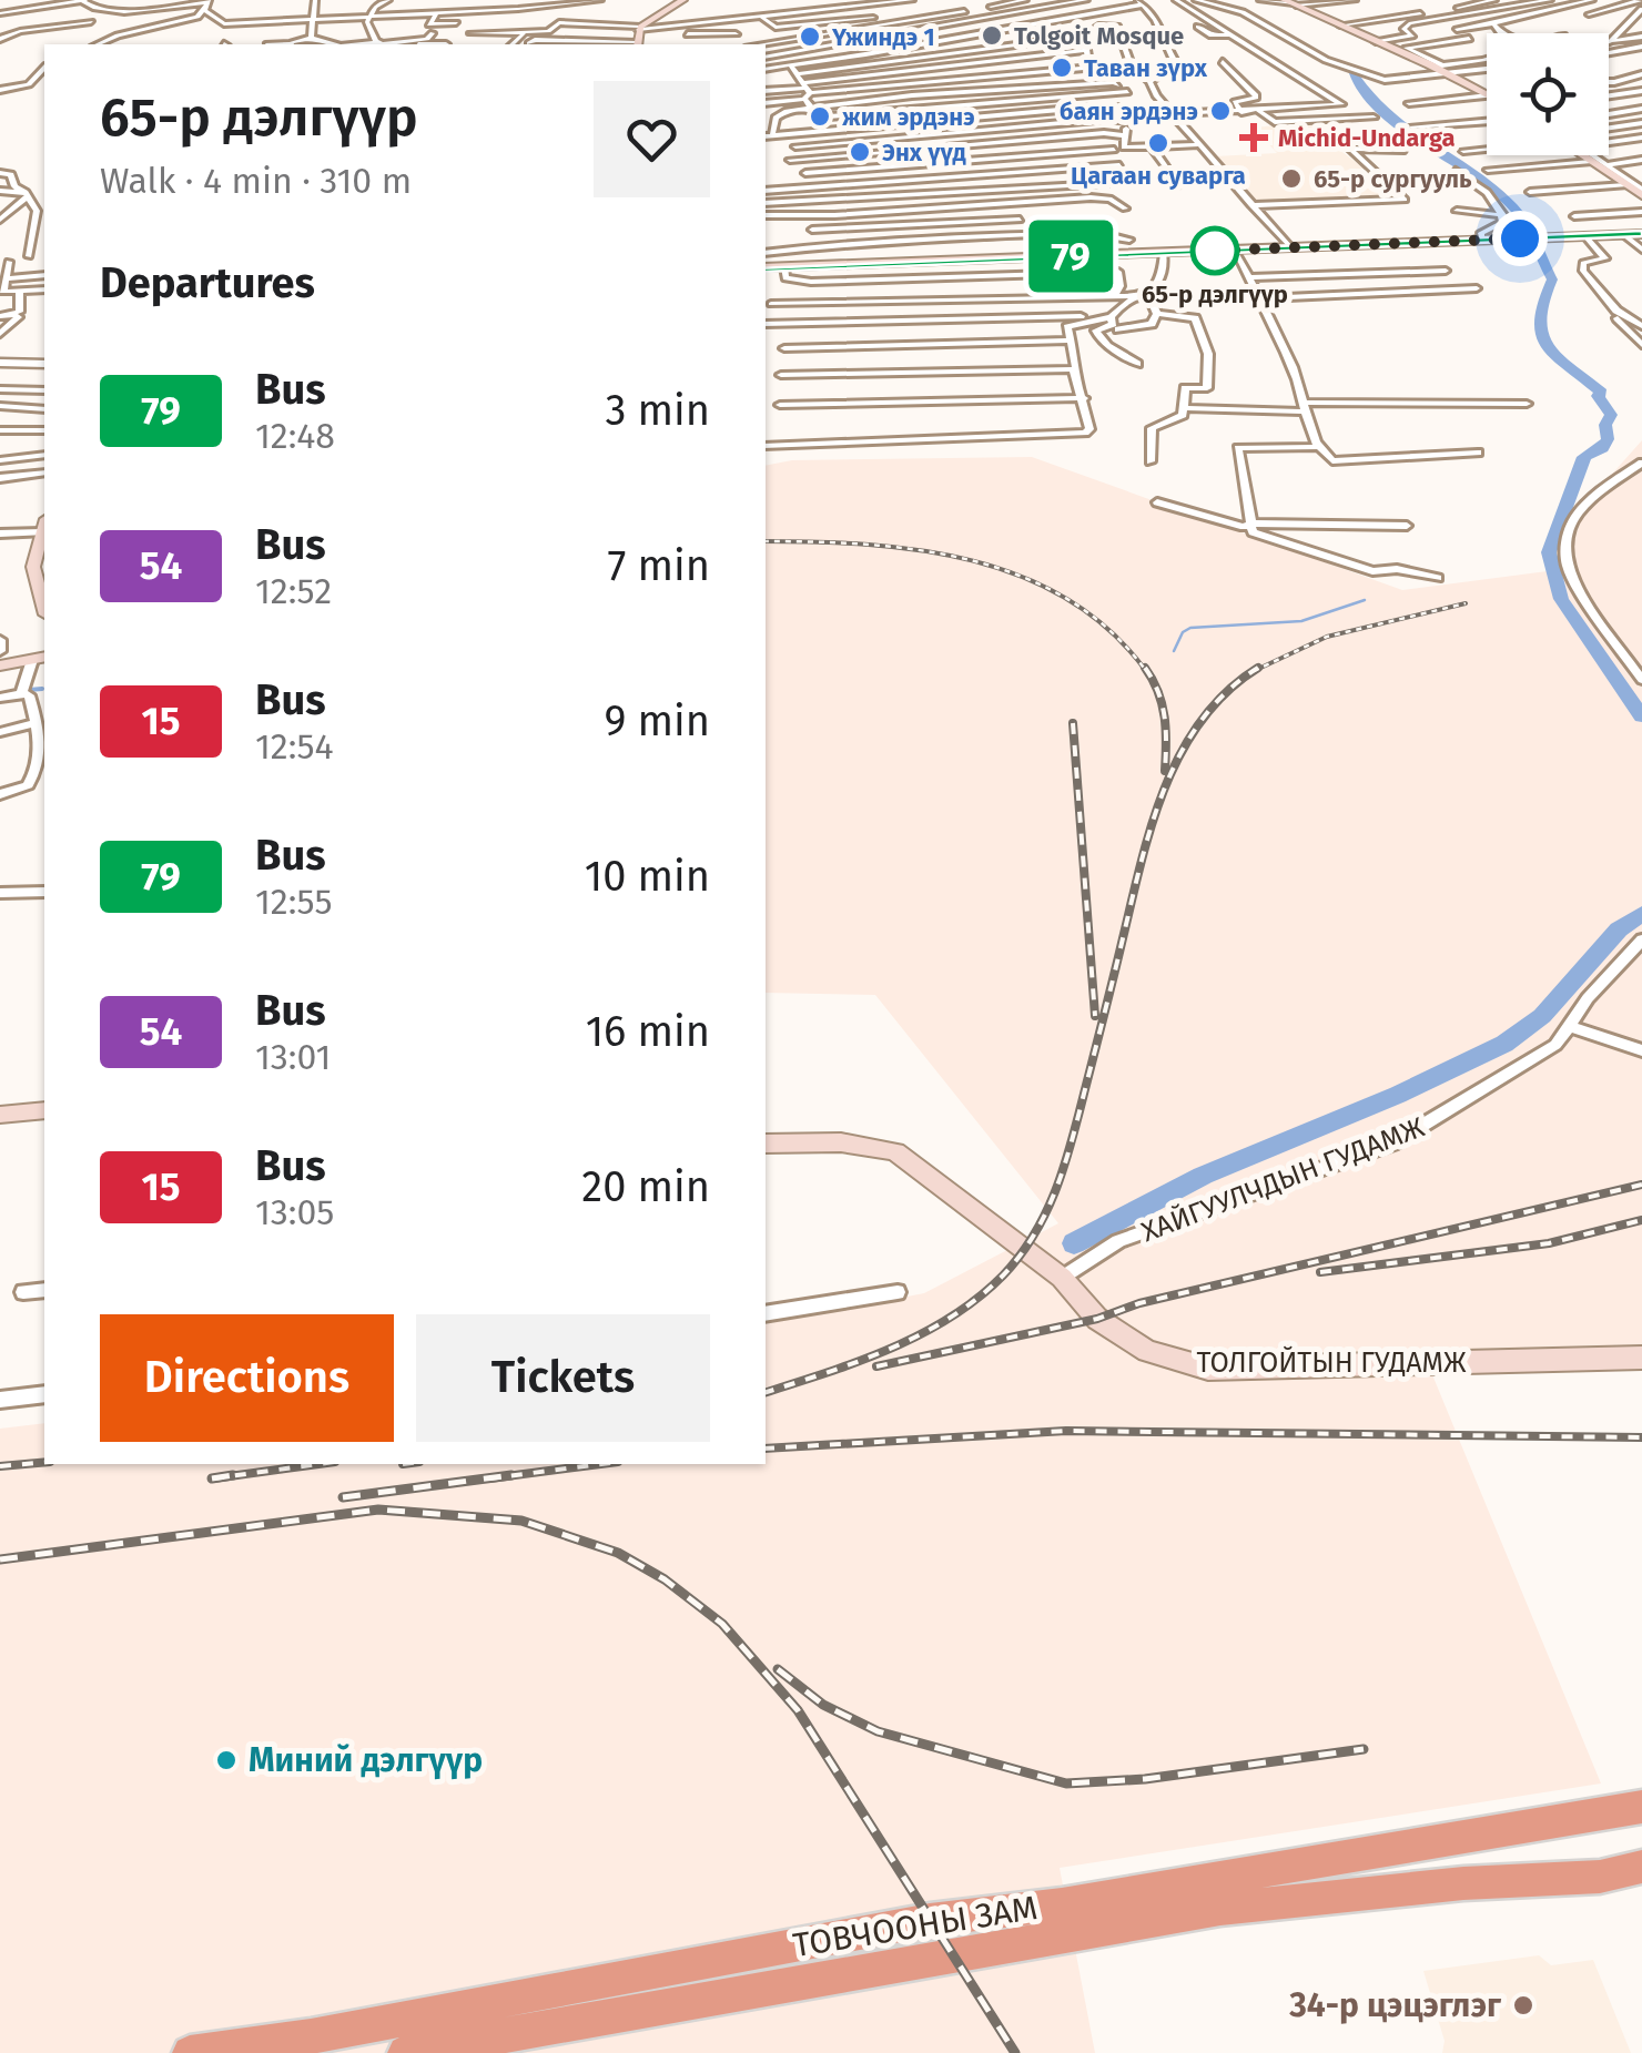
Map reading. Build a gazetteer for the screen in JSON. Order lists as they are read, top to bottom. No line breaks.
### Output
{"streets":{"highway":["ТОВЧООНЫ ЗАМ"],"main road":["ТОЛГОЙТЫН ГУДАМЖ"],"street":["ХАЙГУУЛЧДЫН ГУДАМЖ"]},"crossings":[["ХАЙГУУЛЧДЫН ГУДАМЖ","ТОЛГОЙТЫН ГУДАМЖ"]],"places":{"other":["Tolgoit Mosque","Үжиндэ 1","Таван зүрх","баян эрдэнэ","жим эрдэнэ","Цагаан суварга","Энх үүд","65-р сургууль","65-р дэлгүүр","Миний дэлгүүр","34-р цэцэглэг"],"health":["Michid-Undarga"]},"lines":["bus line 79"],"page":{"on_map":"79","heading":[["65-р дэлгүүр","Walk · 4 min · 310 m"],"Departures"],"list":[{"mark":"79","name":"Bus","note":"12:48","value":"3 min"},{"mark":"54","name":"Bus","note":"12:52","value":"7 min"},{"mark":"15","name":"Bus","note":"12:54","value":"9 min"},{"mark":"79","name":"Bus","note":"12:55","value":"10 min"},{"mark":"54","name":"Bus","note":"13:01","value":"16 min"},{"mark":"15","name":"Bus","note":"13:05","value":"20 min"}],"buttons":["Directions","Tickets"]}}
